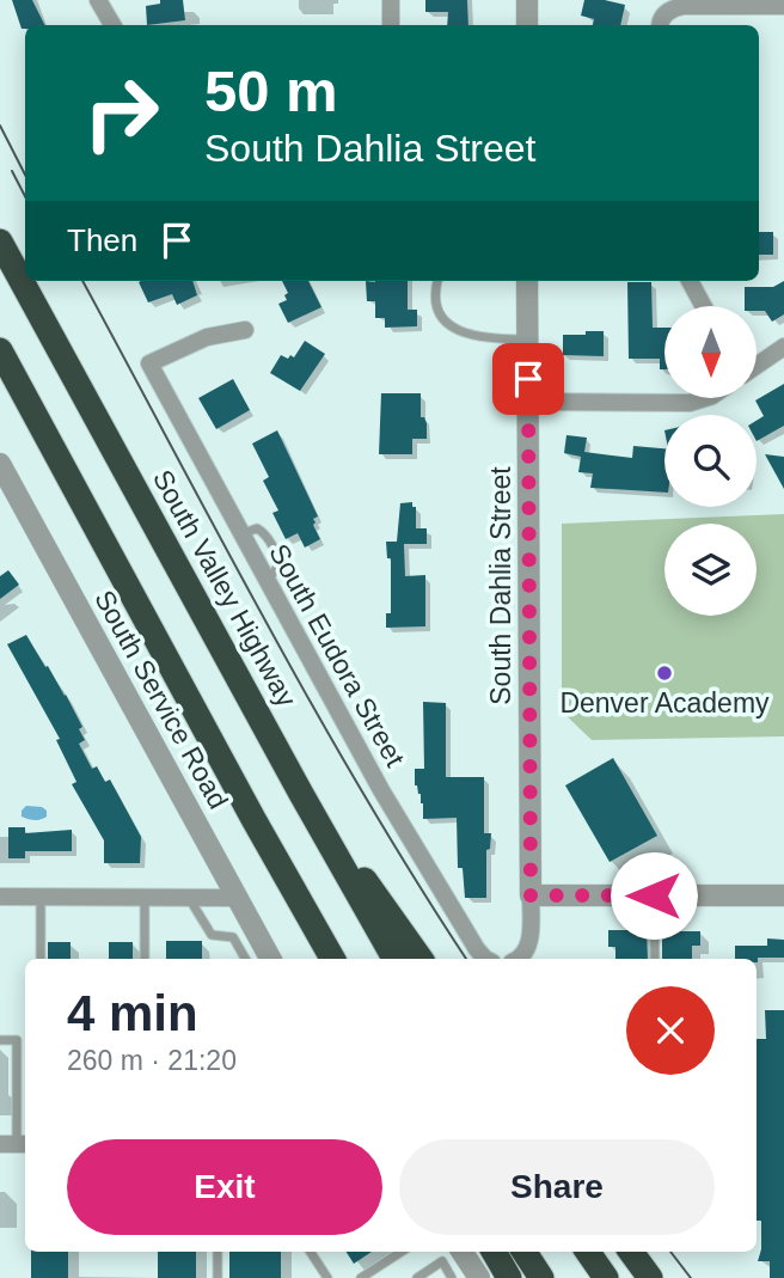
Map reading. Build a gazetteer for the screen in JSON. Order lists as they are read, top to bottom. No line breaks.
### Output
{"streets":{"highway":["South Valley Highway"],"street":["South Dahlia Street","South Eudora Street","South Service Road"]},"places":["Denver Academy"],"north":"bottom","page":{"turn":["50 m","South Dahlia Street"],"then":"Then","heading":["4 min","260 m · 21:20"],"buttons":["Exit","Share"]}}
